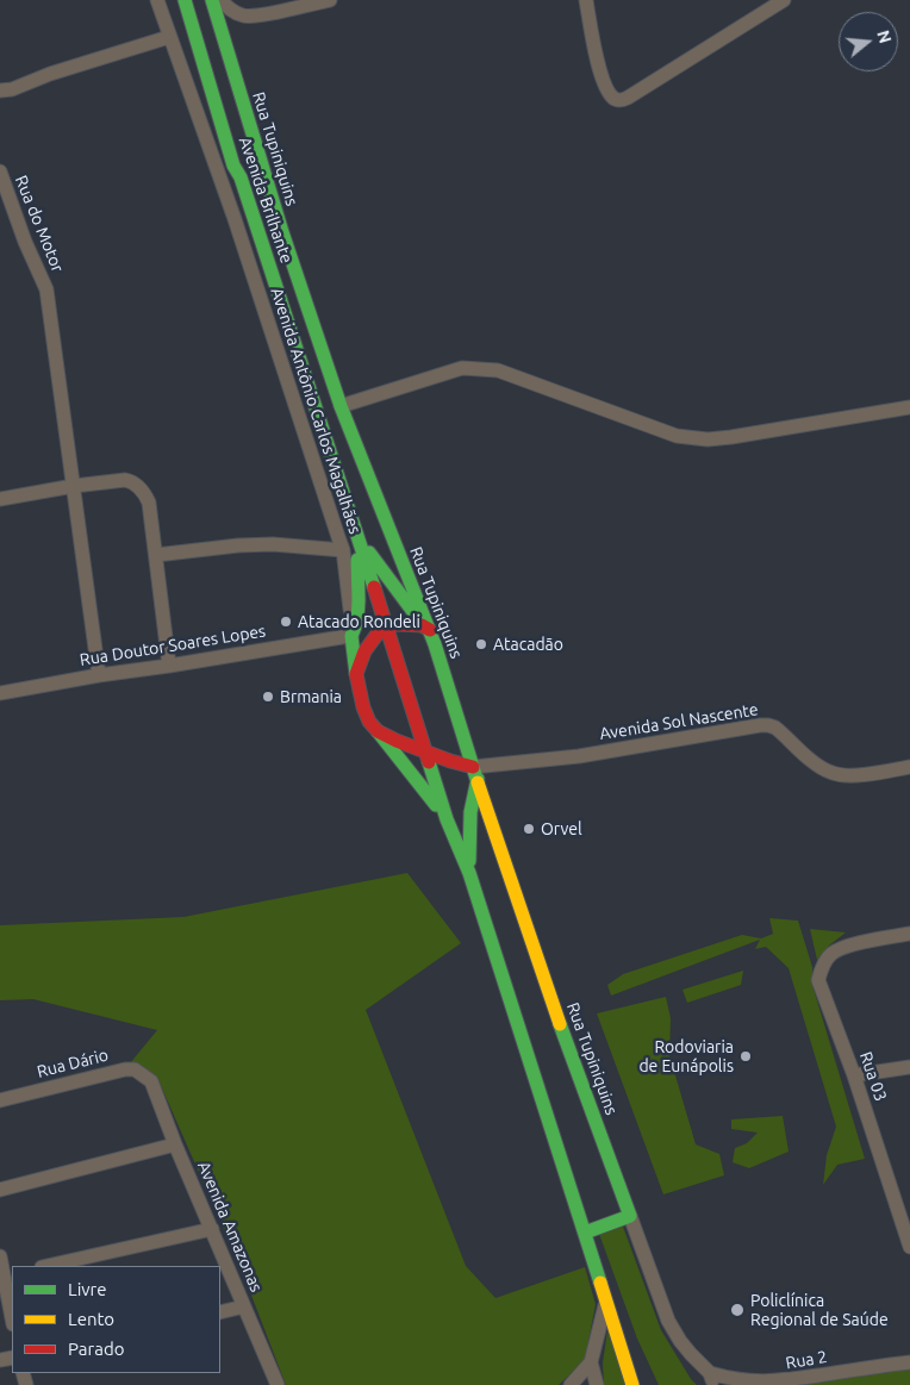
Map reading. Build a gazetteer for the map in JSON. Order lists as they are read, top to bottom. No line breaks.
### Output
{"streets":{"main road":["Rua Tupiniquins","Avenida Brilhante"],"street":["Rua do Motor","Avenida Antônio Carlos Magalhães","Rua Doutor Soares Lopes","Avenida Sol Nascente","Rua Dário","Rua 03","Avenida Amazonas","Rua 2"]},"crossings":[["Rua Tupiniquins","Avenida Sol Nascente"],["Rua do Motor","Rua Doutor Soares Lopes"],["Avenida Antônio Carlos Magalhães","Rua Doutor Soares Lopes"],["Rua Dário","Avenida Amazonas"]],"places":["Atacado Rondeli","Atacadão","Brmania","Orvel","Rodoviaria de Eunápolis","Policlínica Regional de Saúde"],"legend":["Livre","Lento","Parado"],"north":"right"}
